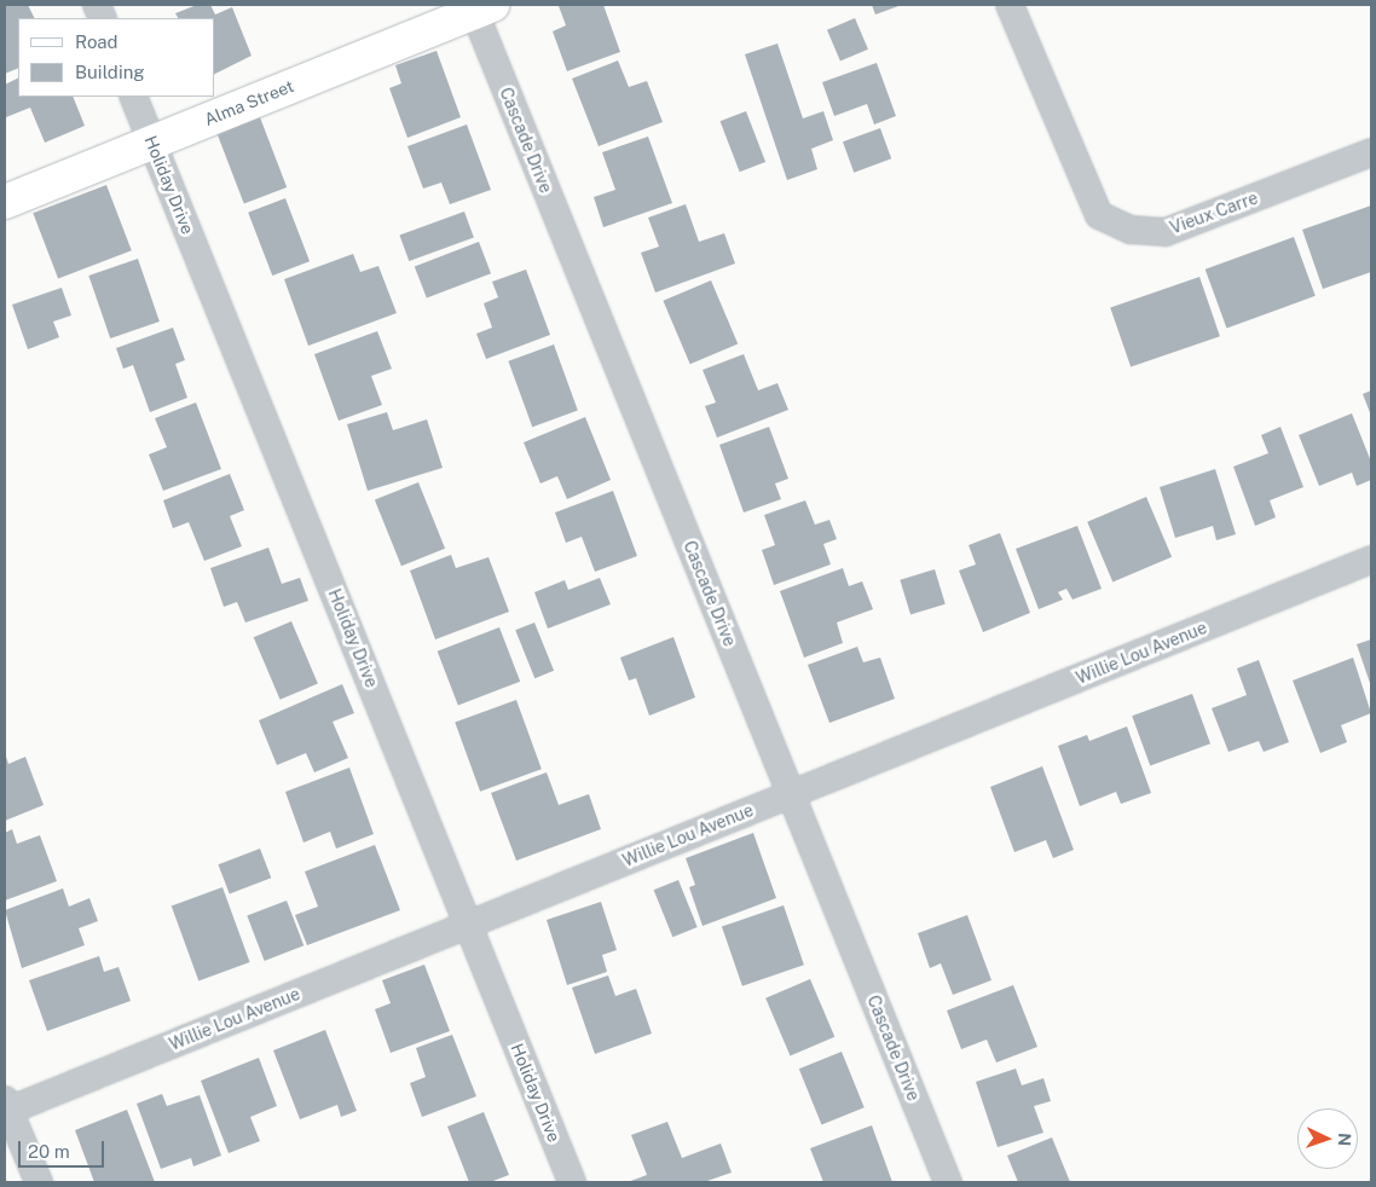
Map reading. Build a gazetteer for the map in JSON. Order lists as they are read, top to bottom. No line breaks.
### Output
{"streets":{"street":["Alma Street","Cascade Drive","Holiday Drive","Vieux Carre","Willie Lou Avenue"]},"crossings":[["Alma Street","Cascade Drive"],["Alma Street","Holiday Drive"],["Cascade Drive","Willie Lou Avenue"],["Holiday Drive","Willie Lou Avenue"]],"legend":["Road","Building"],"scale_bar":"20 m","north":"right"}
